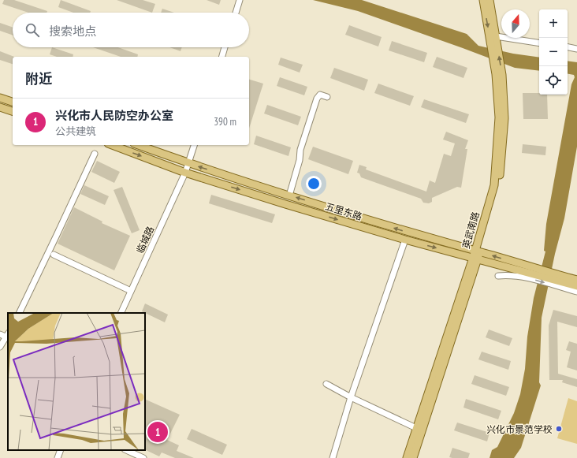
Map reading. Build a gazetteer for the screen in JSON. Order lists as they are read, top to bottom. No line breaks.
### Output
{"streets":{"main road":["五里东路","英武南路"],"street":["临城路"]},"crossings":[["五里东路","英武南路"],["五里东路","临城路"]],"places":["兴化市景范学校"],"north":"top","page":{"map_buttons":["+","−"],"search":"搜索地点","heading":"附近","list":[{"mark":"1","name":"兴化市人民防空办公室","note":"公共建筑","value":"390 m"}],"pins":"1"}}
